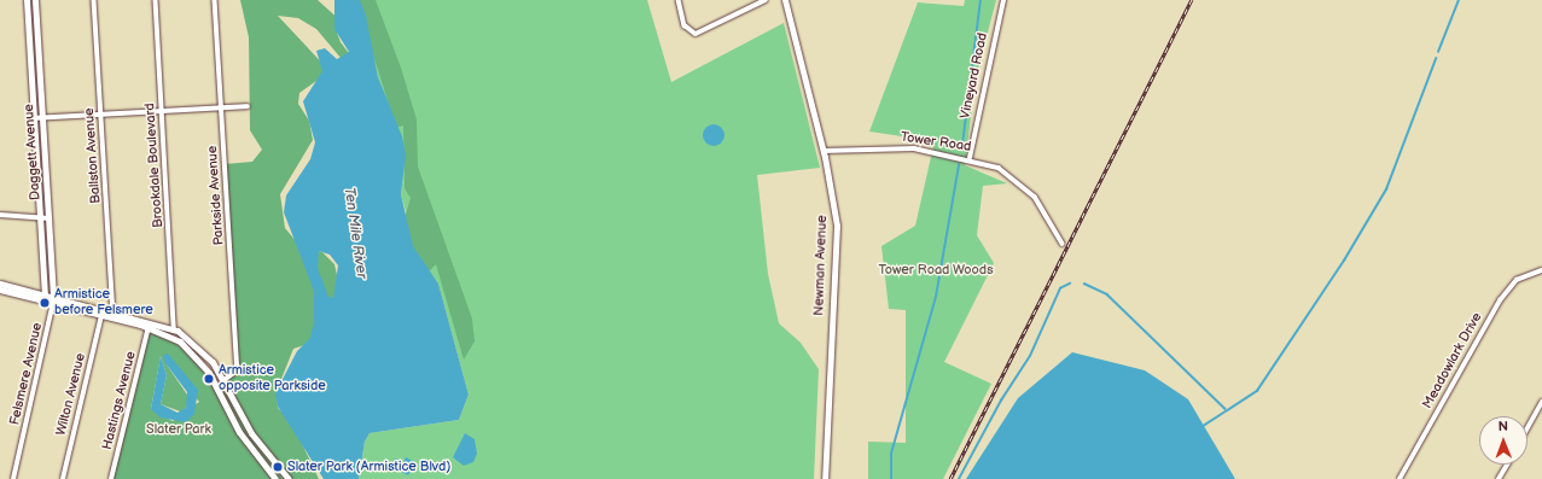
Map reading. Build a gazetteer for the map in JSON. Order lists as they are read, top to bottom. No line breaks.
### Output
{"streets":{"main road":["Daggett Avenue","Newman Avenue"],"street":["Vineyard Road","Tower Road","Ballston Avenue","Brookdale Boulevard","Parkside Avenue","Meadowlark Drive","Felsmere Avenue","Wilton Avenue","Hastings Avenue"]},"crossings":[["Vineyard Road","Tower Road"],["Tower Road","Newman Avenue"],["Daggett Avenue","Felsmere Avenue"]],"water":["Ten Mile River"],"parks":["Tower Road Woods","Slater Park"],"places":["Armistice before Felsmere","Armistice opposite Parkside","Slater Park (Armistice Blvd)"],"north":"top"}
